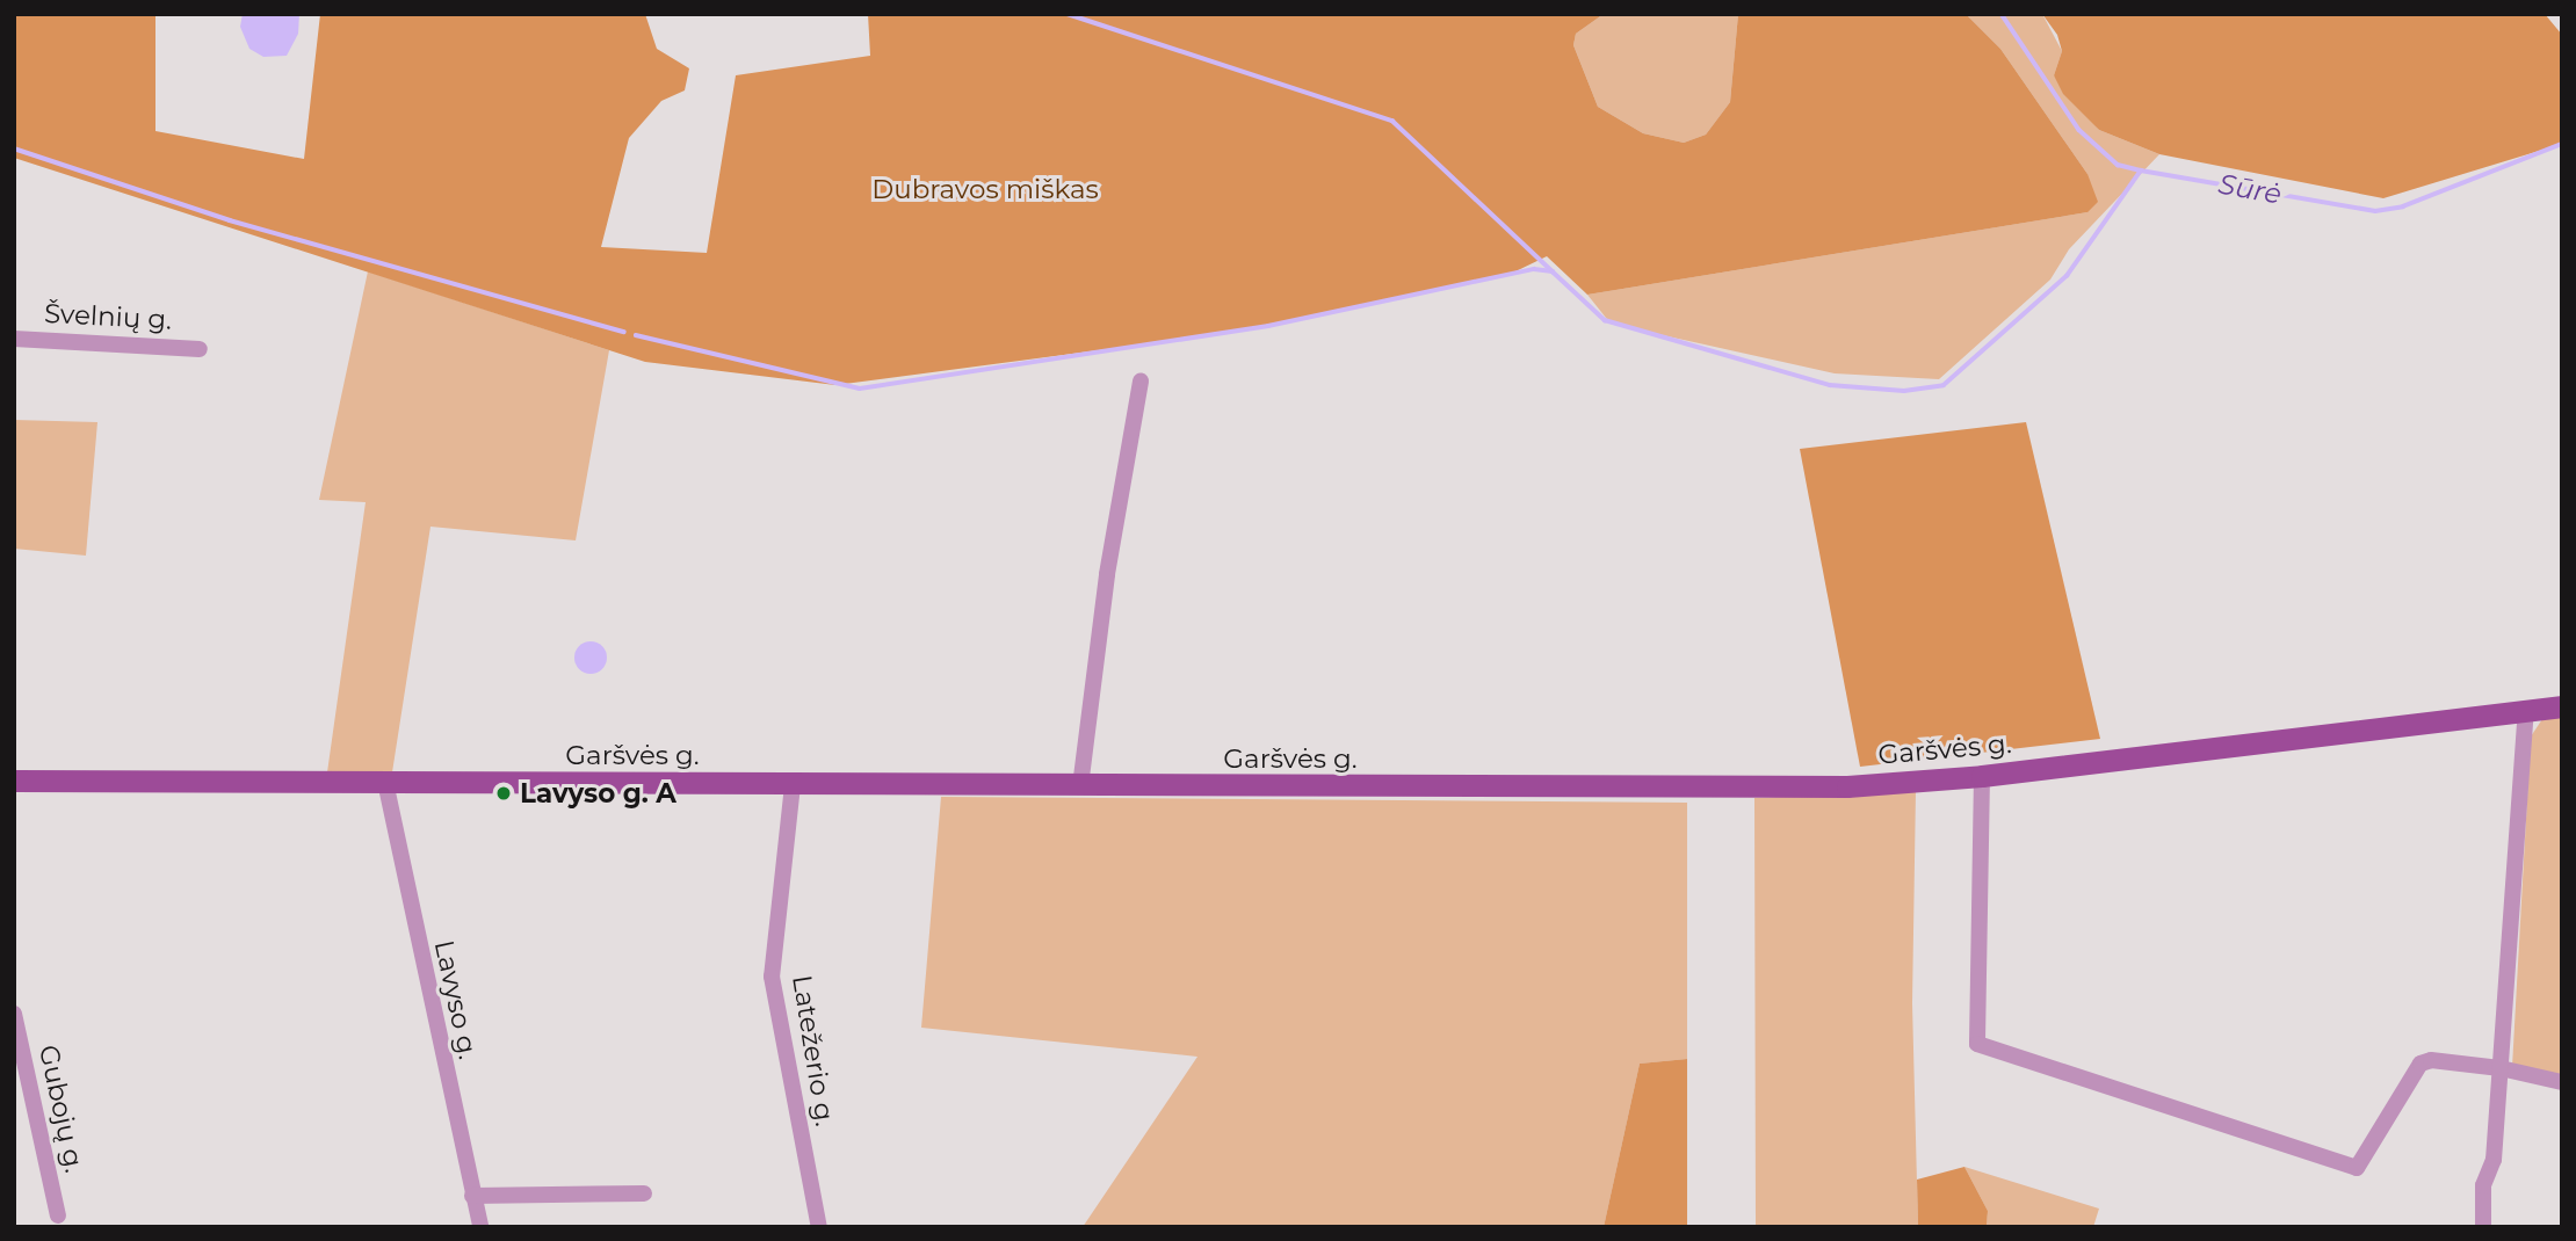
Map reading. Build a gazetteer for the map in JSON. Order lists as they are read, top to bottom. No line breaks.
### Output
{"streets":{"main road":["Garšvės g."],"street":["Švelnių g.","Lavyso g.","Latežerio g.","Gubojų g."]},"crossings":[["Garšvės g.","Lavyso g."],["Garšvės g.","Latežerio g."]],"water":["Sūrė"],"parks":["Dubravos miškas"],"places":["Lavyso g. A"]}
